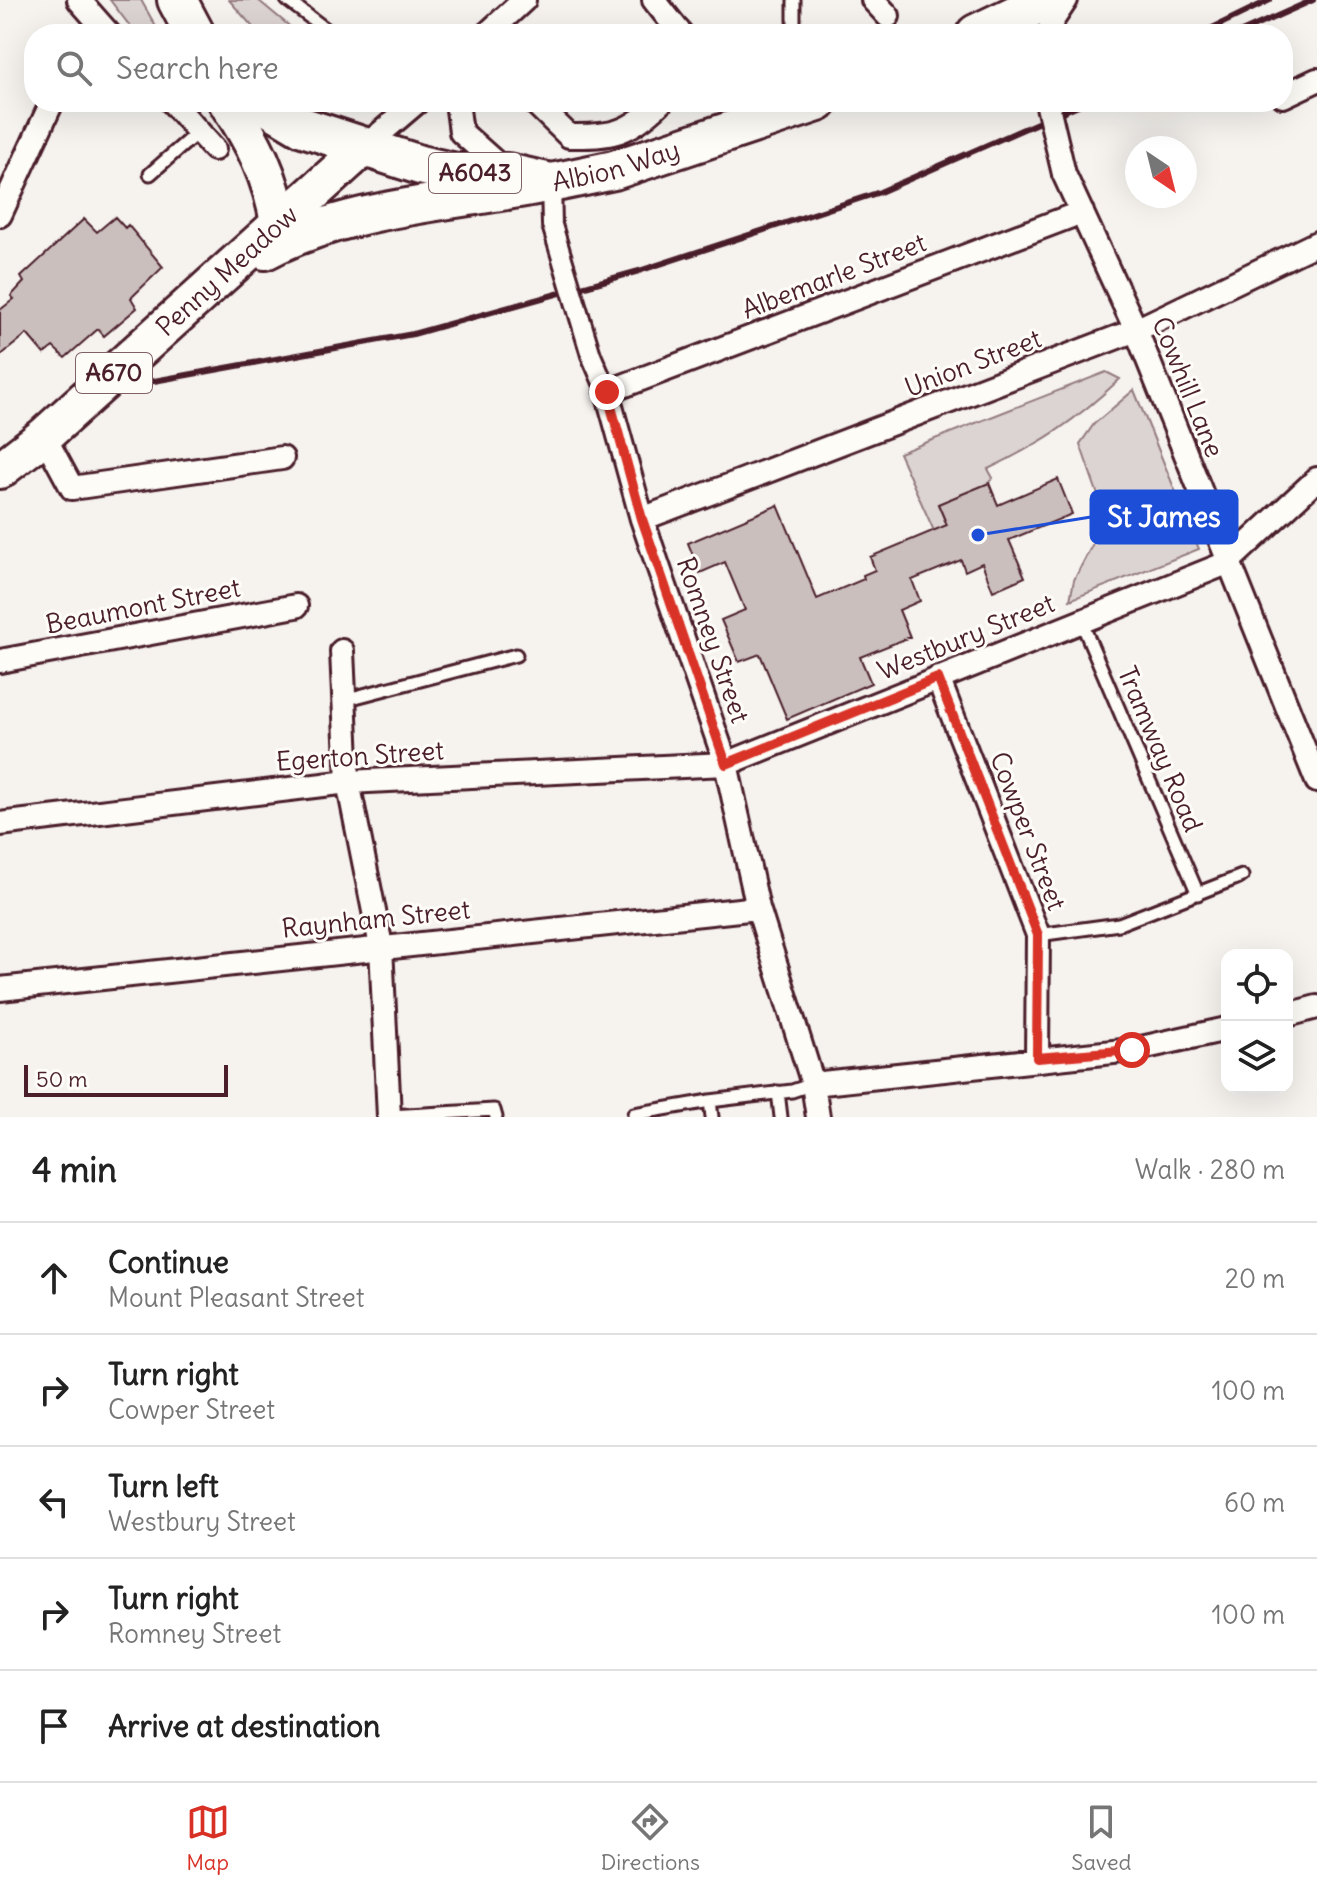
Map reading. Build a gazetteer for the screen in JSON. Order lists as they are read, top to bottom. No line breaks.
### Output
{"streets":{"highway":["Albion Way","A6043"],"main road":["Penny Meadow","A670"],"street":["Albemarle Street","Union Street","Cowhill Lane","Beaumont Street","Westbury Street","Romney Street","Egerton Street","Cowper Street","Raynham Street"],"lane":["Tramway Road"]},"crossings":[["Albion Way","Penny Meadow"],["Albion Way","Romney Street"],["Albemarle Street","Cowhill Lane"],["Albemarle Street","Romney Street"],["Union Street","Cowhill Lane"],["Union Street","Romney Street"],["Cowhill Lane","Westbury Street"],["Westbury Street","Romney Street"],["Westbury Street","Tramway Road"],["Westbury Street","Egerton Street"],["Westbury Street","Cowper Street"],["Romney Street","Egerton Street"],["Romney Street","Raynham Street"]],"places":["St James"],"scale_bar":"50 m","north":"bottom right","page":{"search":"Search here","scale":"50 m","heading":["4 min","Walk · 280 m"],"list":[["Continue","Mount Pleasant Street","20 m"],["Turn right","Cowper Street","100 m"],["Turn left","Westbury Street","60 m"],["Turn right","Romney Street","100 m"],"Arrive at destination"],"nav":["Map","Directions","Saved"]}}
